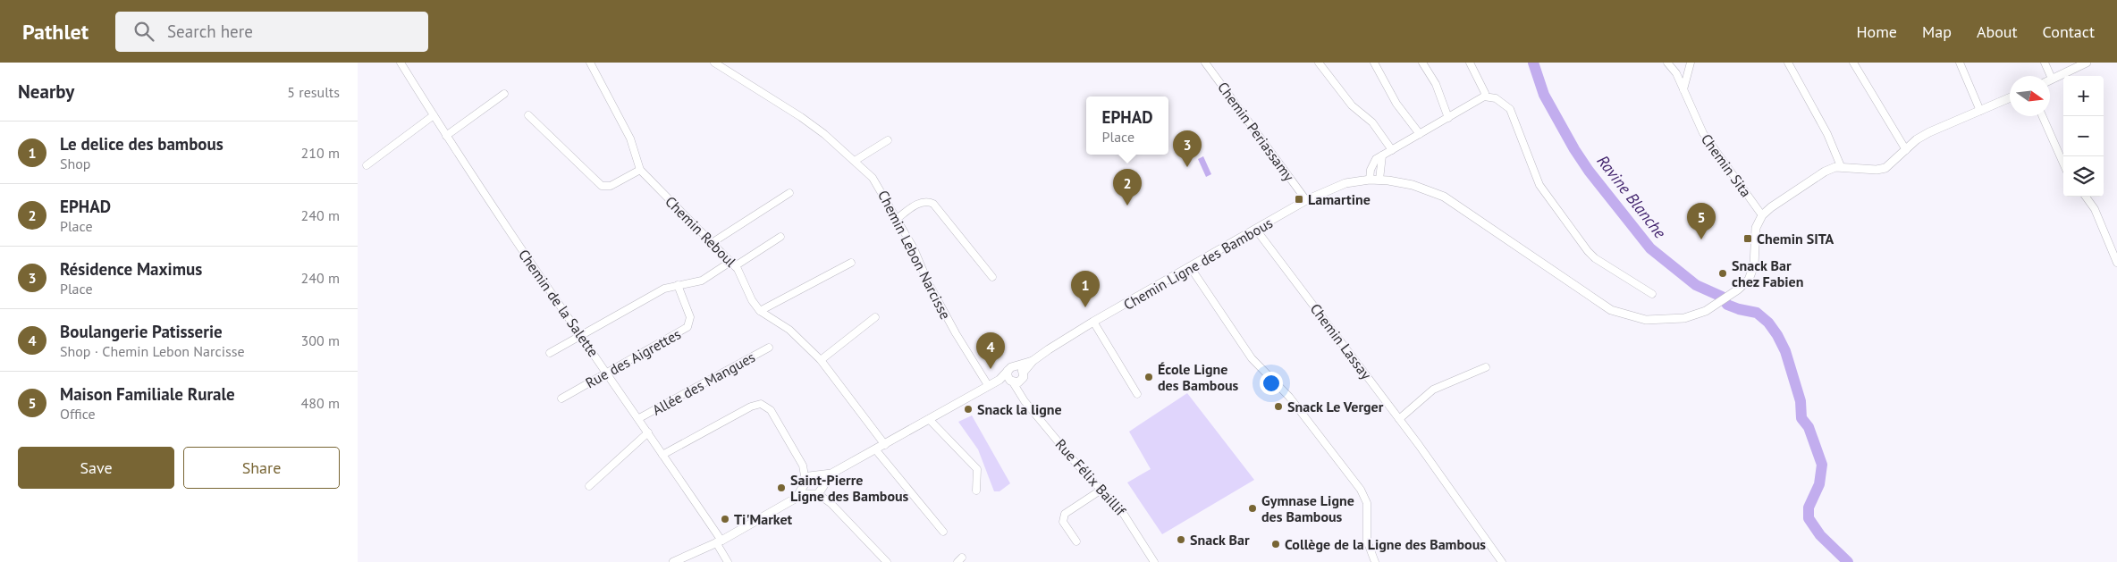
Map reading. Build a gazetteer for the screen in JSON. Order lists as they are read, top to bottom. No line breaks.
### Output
{"streets":{"main road":["Chemin Ligne des Bambous"],"street":["Chemin Periassamy","Chemin Sita","Chemin Reboul","Chemin Lebon Narcisse","Chemin de la Salette","Chemin Lassay","Rue des Aigrettes","Allée des Mangues","Rue Félix Baillif"]},"crossings":[["Chemin Periassamy","Chemin Ligne des Bambous"],["Chemin Sita","Chemin Ligne des Bambous"],["Chemin Ligne des Bambous","Chemin Lassay"],["Chemin Ligne des Bambous","Rue Félix Baillif"],["Chemin de la Salette","Rue des Aigrettes"],["Chemin de la Salette","Allée des Mangues"]],"water":["Ravine Blanche"],"places":{"transit":["Lamartine","Chemin SITA"],"other":["Snack Bar chez Fabien","École Ligne des Bambous","Snack Le Verger","Snack la ligne","Saint-Pierre Ligne des Bambous","Gymnase Ligne des Bambous","Ti'Market","Snack Bar","Collège de la Ligne des Bambous"]},"north":"right","page":{"header":"Pathlet","search":"Search here","nav":["Home","Map","About","Contact"],"heading":["Nearby","5 results"],"map_buttons":["+","−"],"popup":["EPHAD","Place"],"list":[{"mark":"1","name":"Le delice des bambous","note":"Shop","value":"210 m"},{"mark":"2","name":"EPHAD","note":"Place","value":"240 m"},{"mark":"3","name":"Résidence Maximus","note":"Place","value":"240 m"},{"mark":"4","name":"Boulangerie Patisserie","note":"Shop · Chemin Lebon Narcisse","value":"300 m"},{"mark":"5","name":"Maison Familiale Rurale","note":"Office","value":"480 m"}],"pins":["3","2","5","1","4"],"buttons":["Save","Share"]}}
